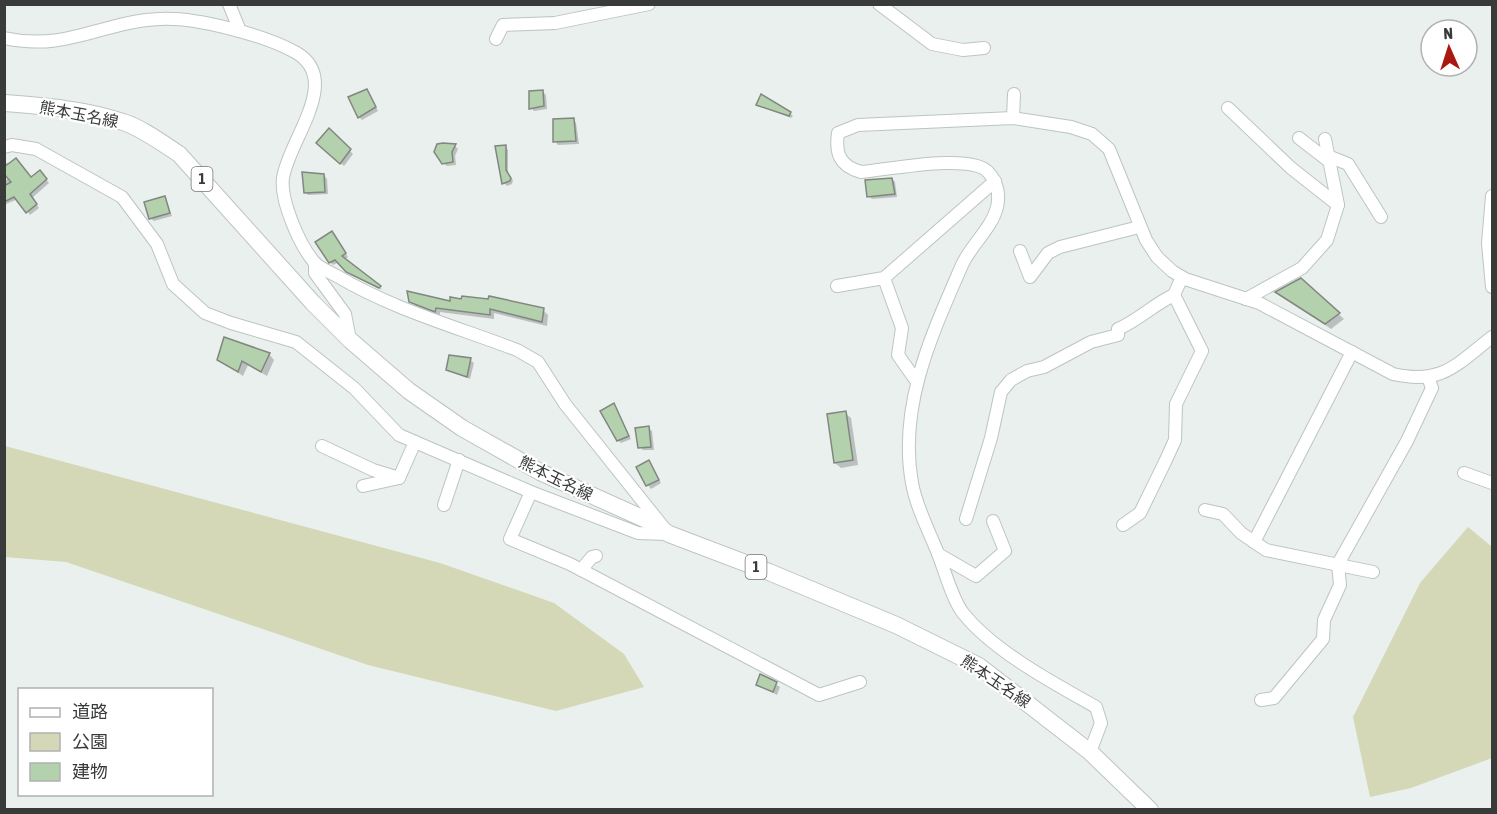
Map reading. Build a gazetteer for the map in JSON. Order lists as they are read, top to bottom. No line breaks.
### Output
{"streets":{"main road":["熊本玉名線","1"]},"legend":["道路","公園","建物"],"north":"top"}
